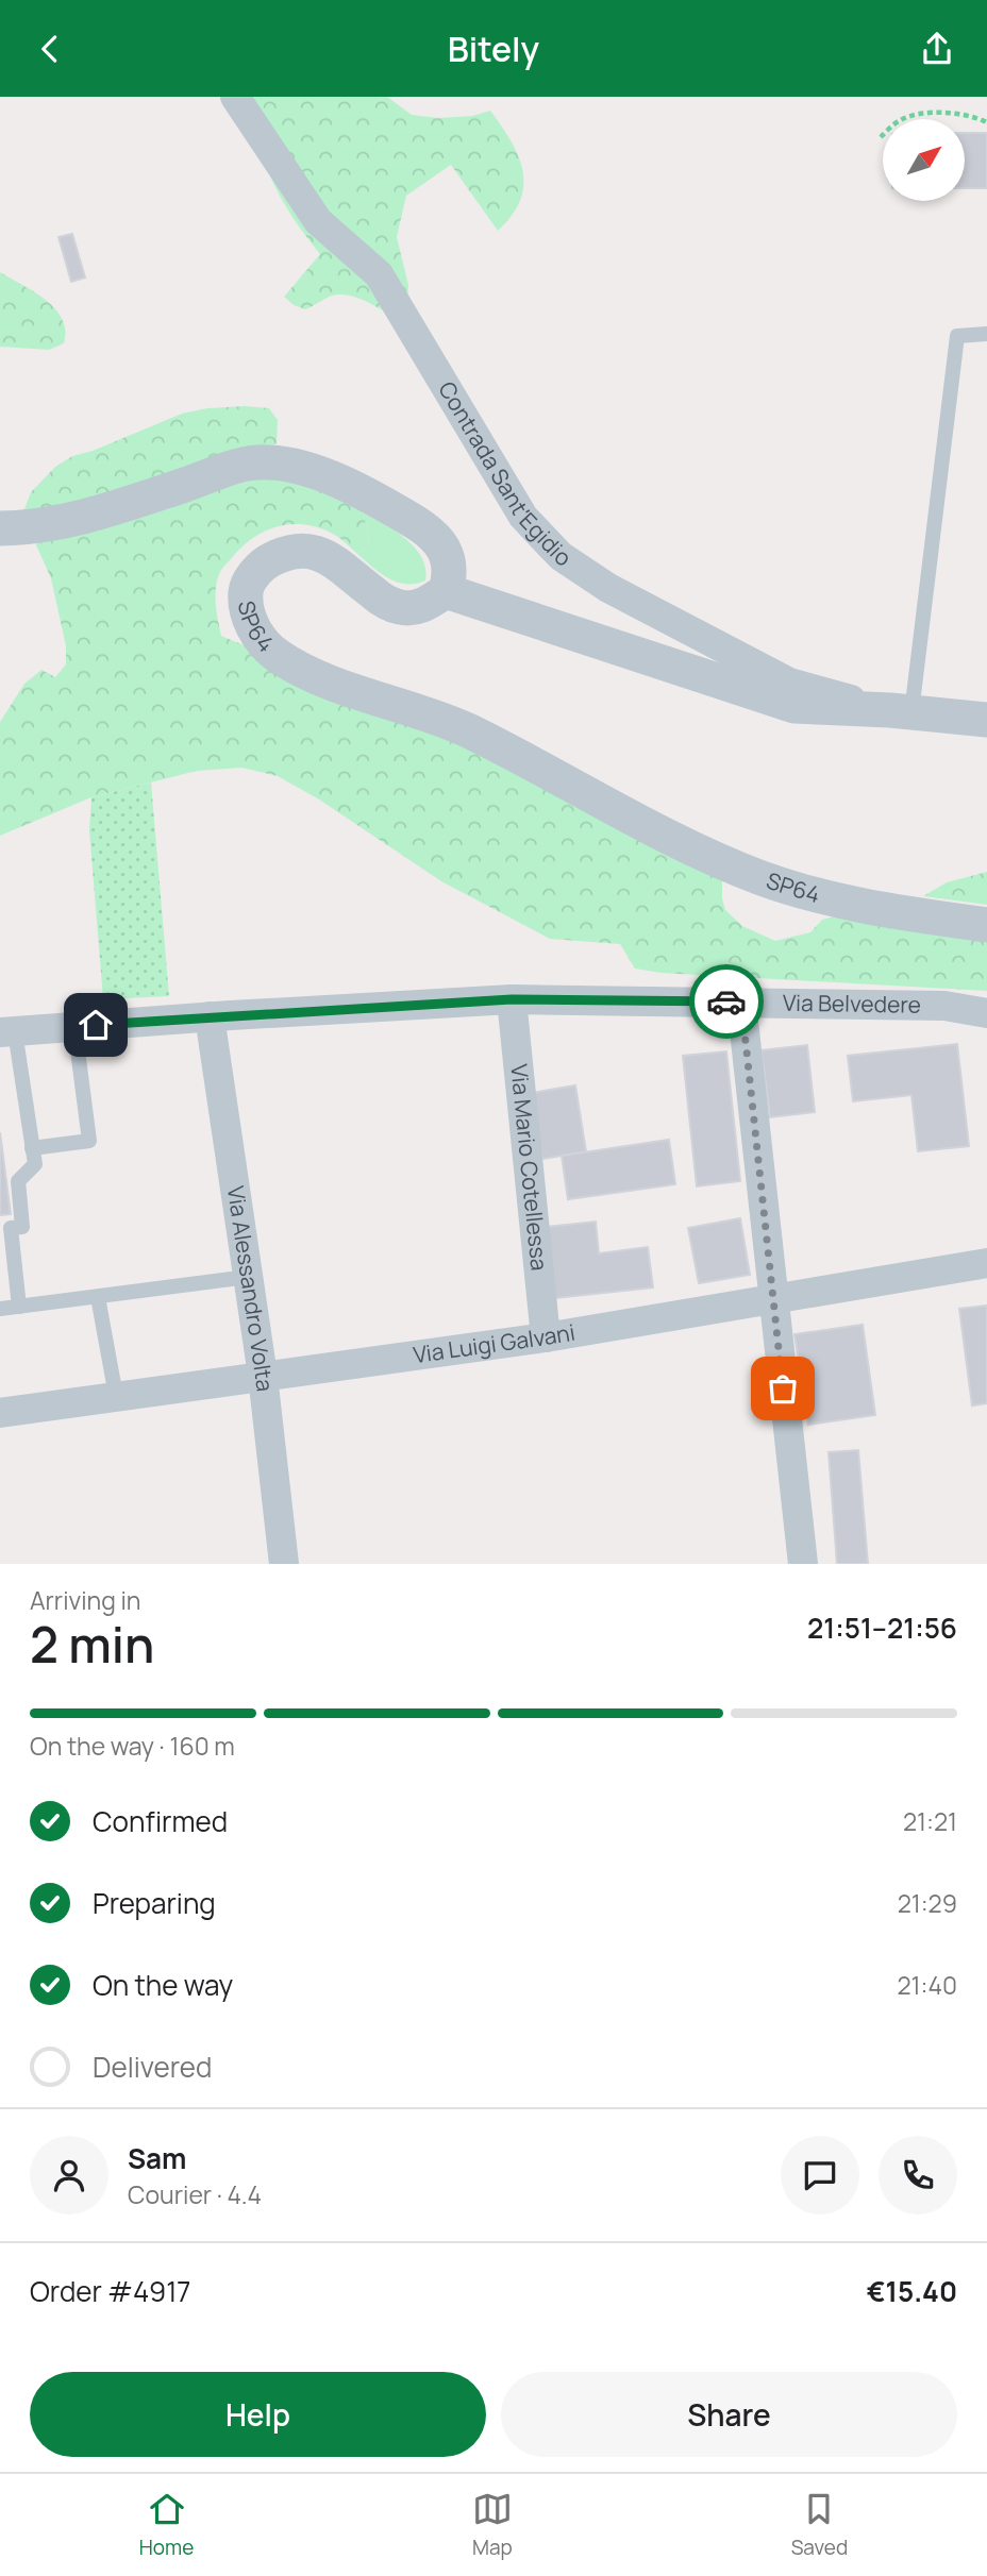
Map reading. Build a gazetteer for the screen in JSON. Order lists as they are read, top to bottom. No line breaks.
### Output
{"streets":{"street":["Contrada Sant'Egidio","SP64","Via Belvedere","Via Mario Cotellessa","Via Alessandro Volta","Via Luigi Galvani"]},"crossings":[["Contrada Sant'Egidio","SP64"],["Via Belvedere","Via Mario Cotellessa"],["Via Belvedere","Via Alessandro Volta"],["Via Mario Cotellessa","Via Luigi Galvani"],["Via Alessandro Volta","Via Luigi Galvani"]],"north":"top right","page":{"header":"Bitely","heading":["2 min","Arriving in","21:51–21:56"],"panel":["Sam","Courier · 4.4","Order #4917","€15.40"],"bar":"On the way · 160 m","list":[["Confirmed","21:21"],["Preparing","21:29"],["On the way","21:40"],"Delivered"],"buttons":["Help","Share"],"tabs":["Home","Map","Saved"]}}
